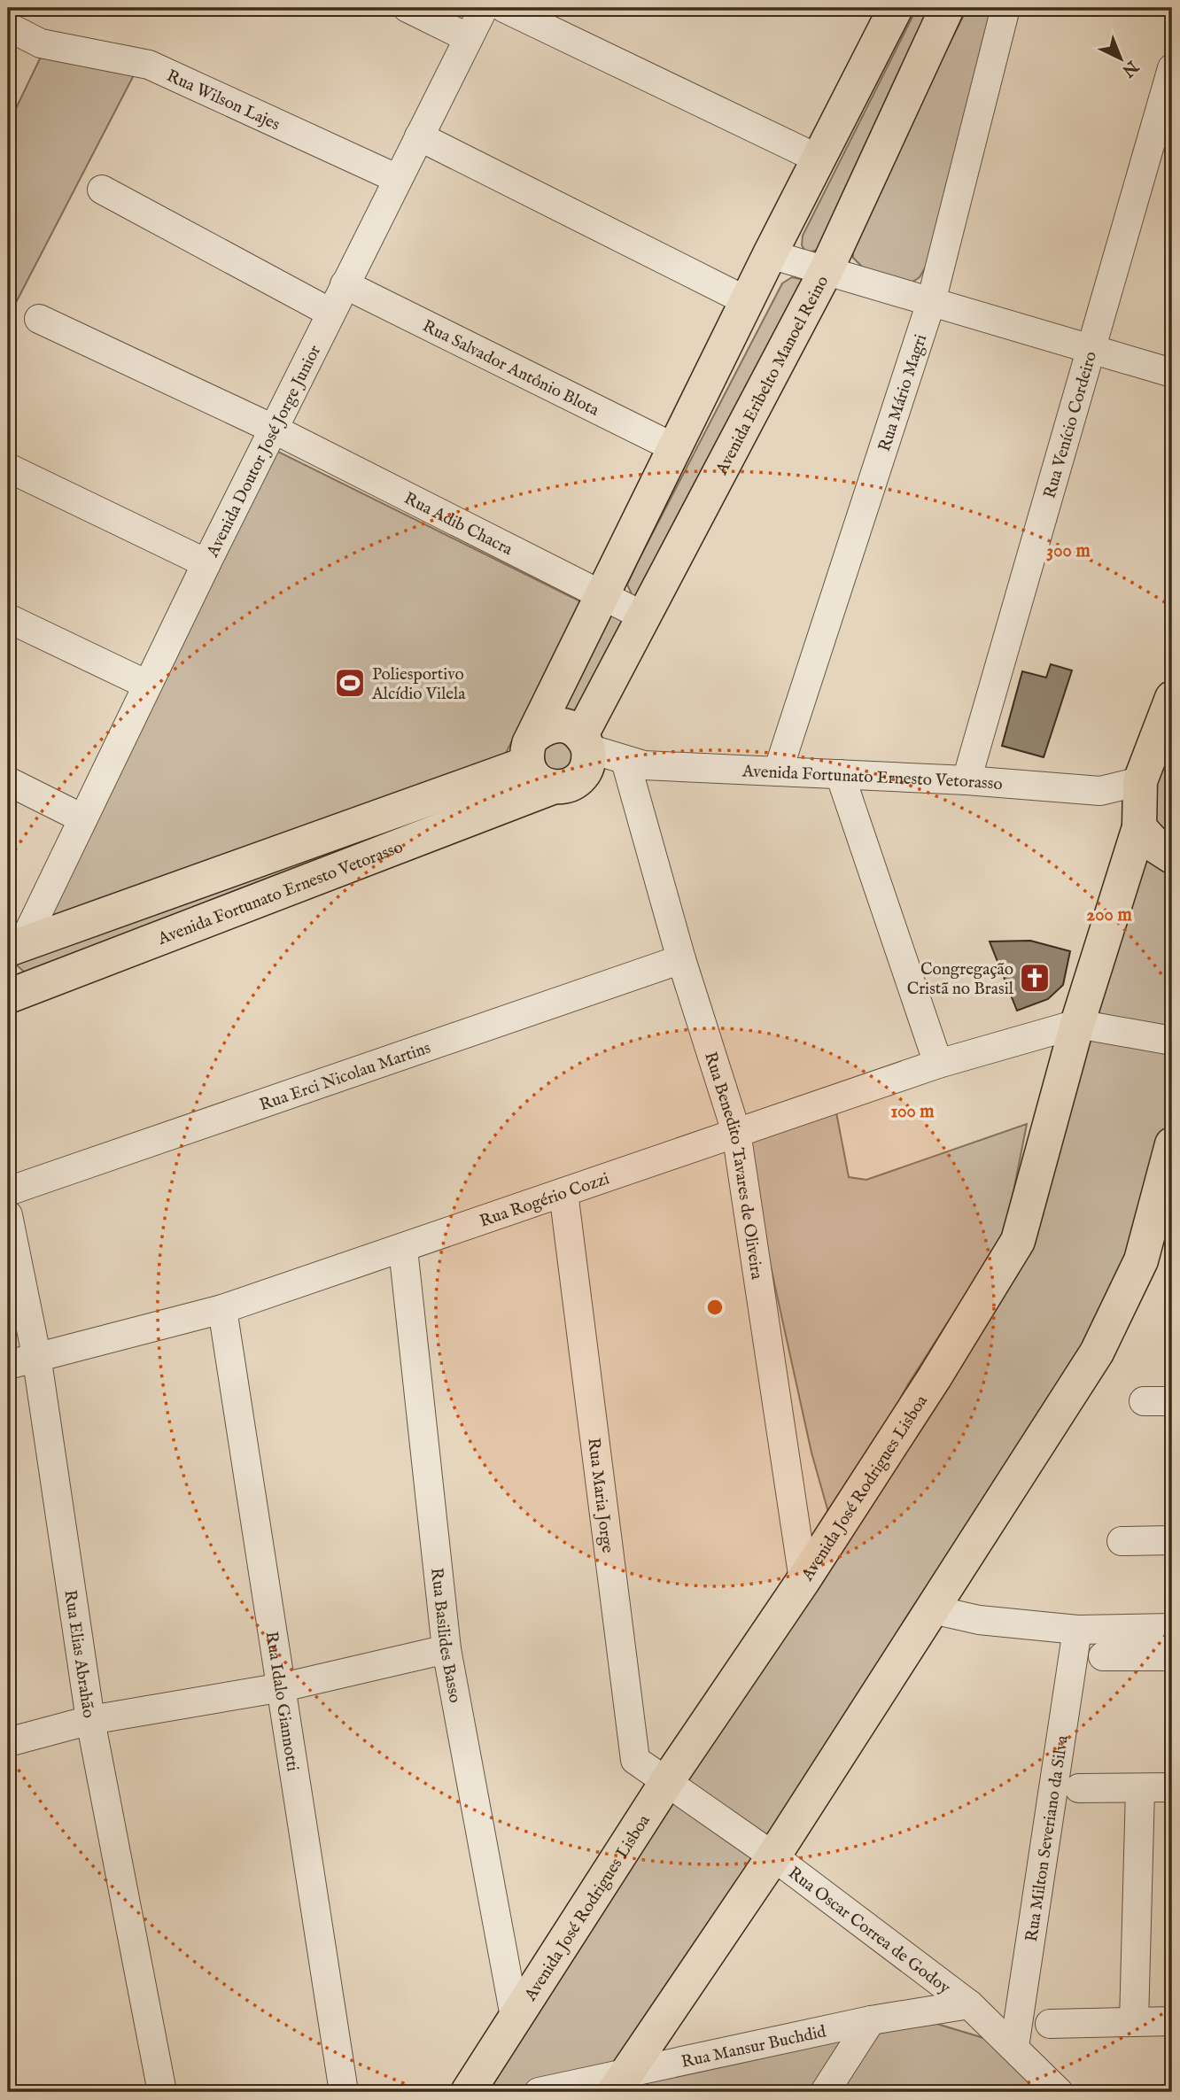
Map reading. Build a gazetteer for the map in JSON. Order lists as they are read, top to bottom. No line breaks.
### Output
{"streets":{"main road":["Avenida Eribelto Manoel Reino","Avenida Fortunato Ernesto Vetorasso","Avenida José Rodrigues Lisboa"],"street":["Rua Wilson Lajes","Rua Salvador Antônio Blota","Rua Mário Magri","Rua Venício Cordeiro","Avenida Doutor José Jorge Junior","Rua Adib Chacra","Rua Erci Nicolau Martins","Rua Benedito Tavares de Oliveira","Rua Rogério Cozzi","Rua Maria Jorge","Rua Basilides Basso","Rua Elias Abrahão","Rua Idalo Giannotti","Rua Milton Severiano da Silva","Rua Oscar Correa de Godoy","Rua Mansur Buchdid"]},"crossings":[["Rua Wilson Lajes","Avenida Doutor José Jorge Junior"],["Rua Salvador Antônio Blota","Avenida Doutor José Jorge Junior"],["Avenida Eribelto Manoel Reino","Rua Adib Chacra"],["Avenida Eribelto Manoel Reino","Avenida Fortunato Ernesto Vetorasso"],["Rua Mário Magri","Avenida Fortunato Ernesto Vetorasso"],["Rua Venício Cordeiro","Avenida Fortunato Ernesto Vetorasso"],["Avenida Doutor José Jorge Junior","Rua Adib Chacra"],["Avenida Doutor José Jorge Junior","Avenida Fortunato Ernesto Vetorasso"],["Avenida Fortunato Ernesto Vetorasso","Rua Benedito Tavares de Oliveira"],["Avenida Fortunato Ernesto Vetorasso","Avenida José Rodrigues Lisboa"],["Rua Erci Nicolau Martins","Rua Benedito Tavares de Oliveira"],["Rua Benedito Tavares de Oliveira","Rua Rogério Cozzi"],["Rua Benedito Tavares de Oliveira","Avenida José Rodrigues Lisboa"],["Rua Rogério Cozzi","Avenida José Rodrigues Lisboa"],["Rua Rogério Cozzi","Rua Maria Jorge"],["Rua Rogério Cozzi","Rua Basilides Basso"],["Rua Rogério Cozzi","Rua Elias Abrahão"],["Rua Rogério Cozzi","Rua Idalo Giannotti"],["Avenida José Rodrigues Lisboa","Rua Maria Jorge"],["Avenida José Rodrigues Lisboa","Rua Basilides Basso"],["Avenida José Rodrigues Lisboa","Rua Oscar Correa de Godoy"],["Rua Maria Jorge","Rua Oscar Correa de Godoy"],["Rua Milton Severiano da Silva","Rua Oscar Correa de Godoy"],["Rua Oscar Correa de Godoy","Rua Mansur Buchdid"]],"places":{"sports":["Poliesportivo Alcídio Vilela"],"church":["Congregação Cristã no Brasil"]},"north":"bottom right","rings":["300 m","200 m","100 m"]}
